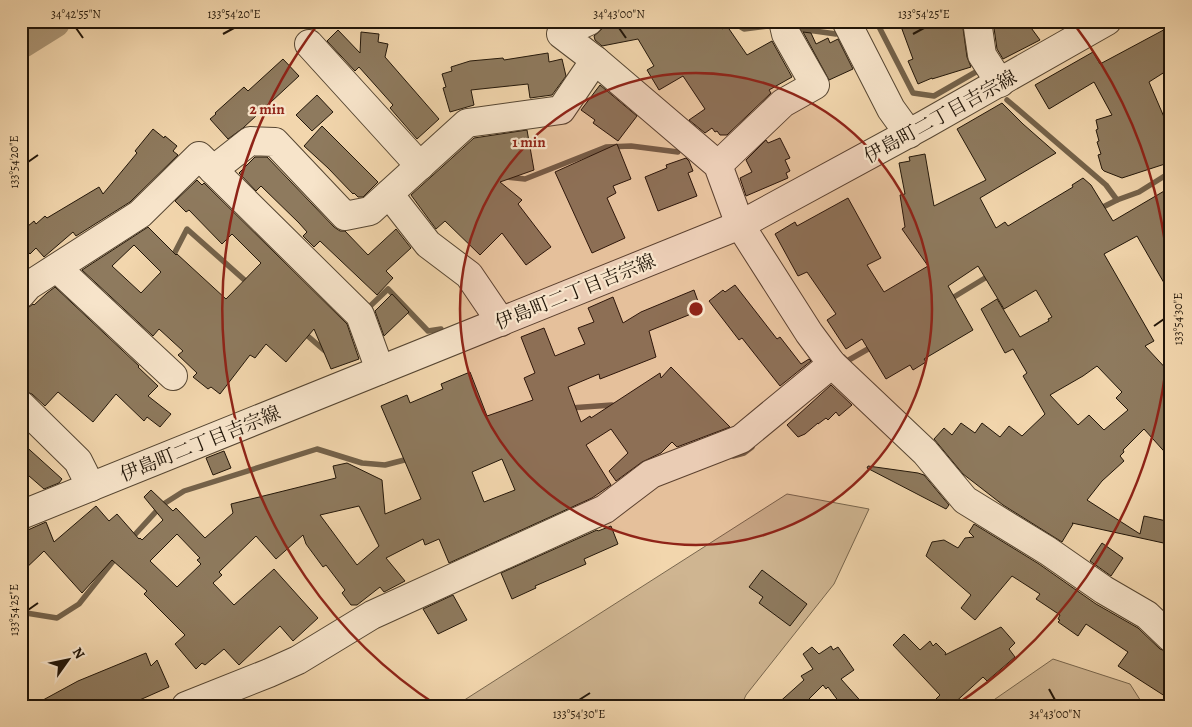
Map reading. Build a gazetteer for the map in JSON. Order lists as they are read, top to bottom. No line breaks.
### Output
{"streets":{"street":["伊島町二丁目吉宗線"]},"north":"top right","coordinates":["34°42'55\"N","133°54'20\"E","34°43'00\"N","133°54'25\"E","133°54'30\"E"],"rings":["2 min","1 min"]}
